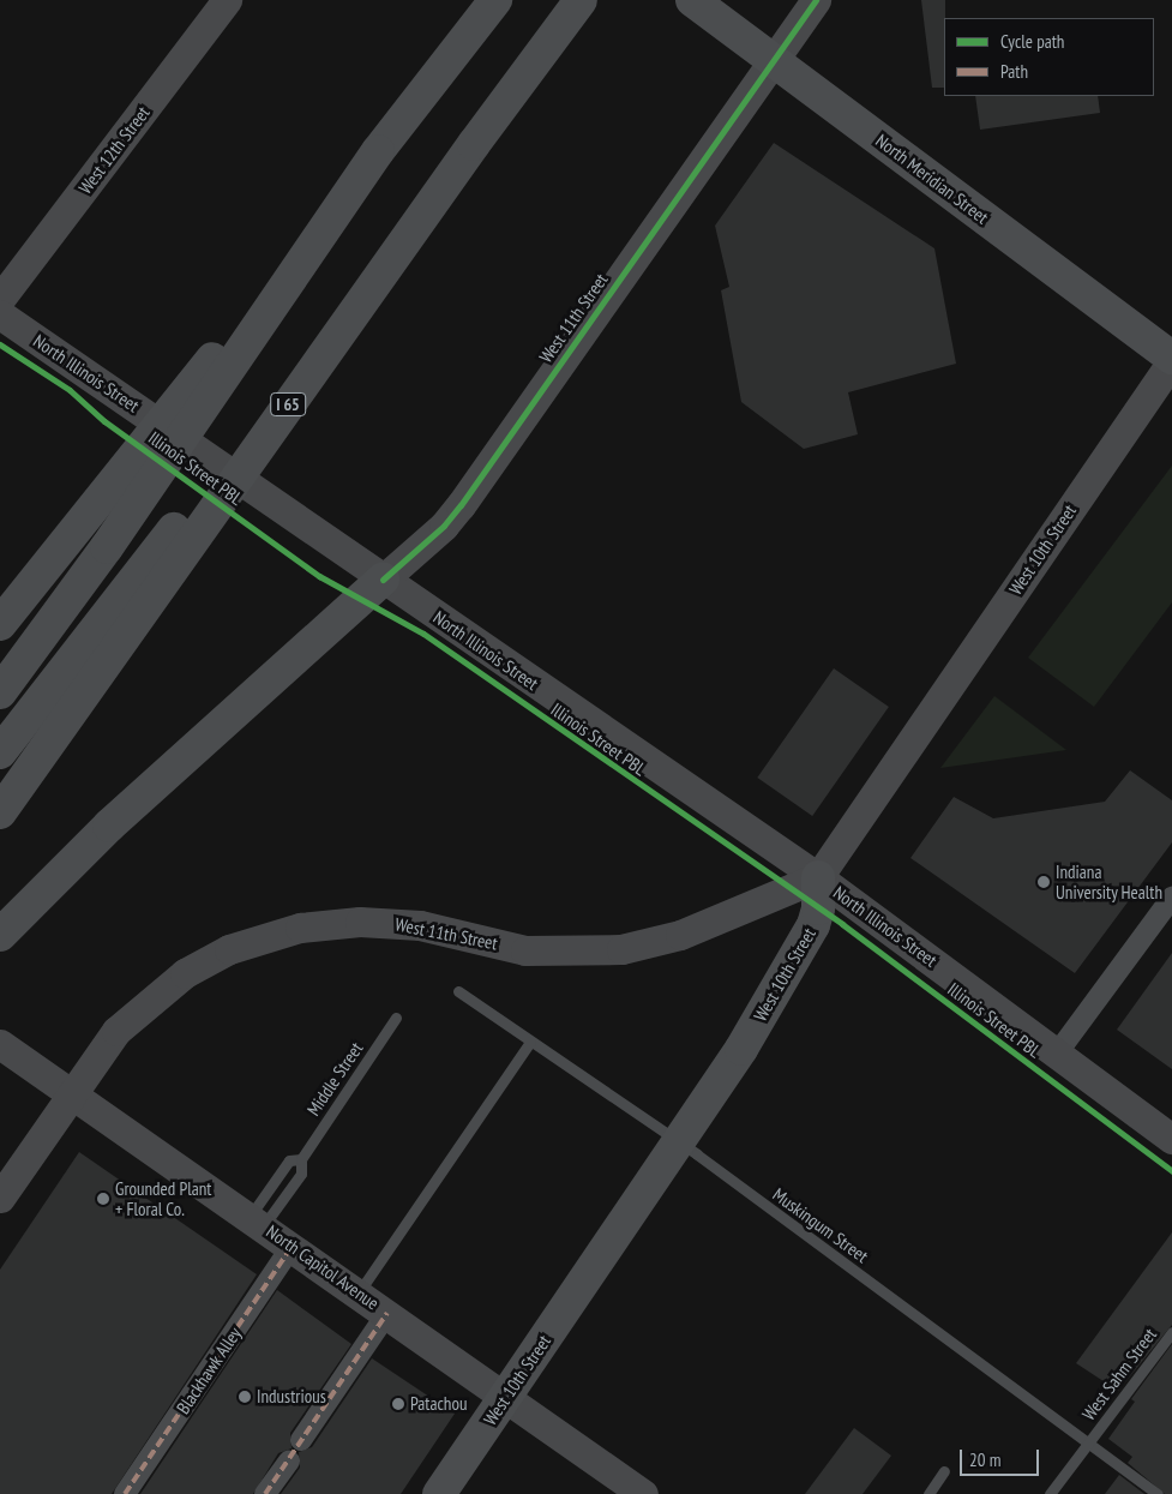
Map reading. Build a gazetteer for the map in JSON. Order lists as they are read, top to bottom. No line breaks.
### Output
{"streets":{"main road":["West 12th Street","North Meridian Street","West 11th Street","North Illinois Street","I 65","West 10th Street","North Capitol Avenue"],"street":["Blackhawk Alley"],"lane":["Middle Street","Muskingum Street","West Sahm Street"],"cycle path":["Illinois Street PBL"]},"crossings":[["North Meridian Street","West 11th Street"],["North Meridian Street","West 10th Street"],["West 11th Street","North Illinois Street"],["West 11th Street","West 10th Street"],["West 11th Street","North Capitol Avenue"],["North Illinois Street","West 10th Street"],["West 10th Street","Muskingum Street"],["West 10th Street","North Capitol Avenue"],["Middle Street","North Capitol Avenue"],["Muskingum Street","West Sahm Street"],["North Capitol Avenue","Blackhawk Alley"]],"places":["Indiana University Health","Grounded Plant + Floral Co.","Industrious","Patachou"],"legend":["Cycle path","Path"],"scale_bar":"20 m"}
